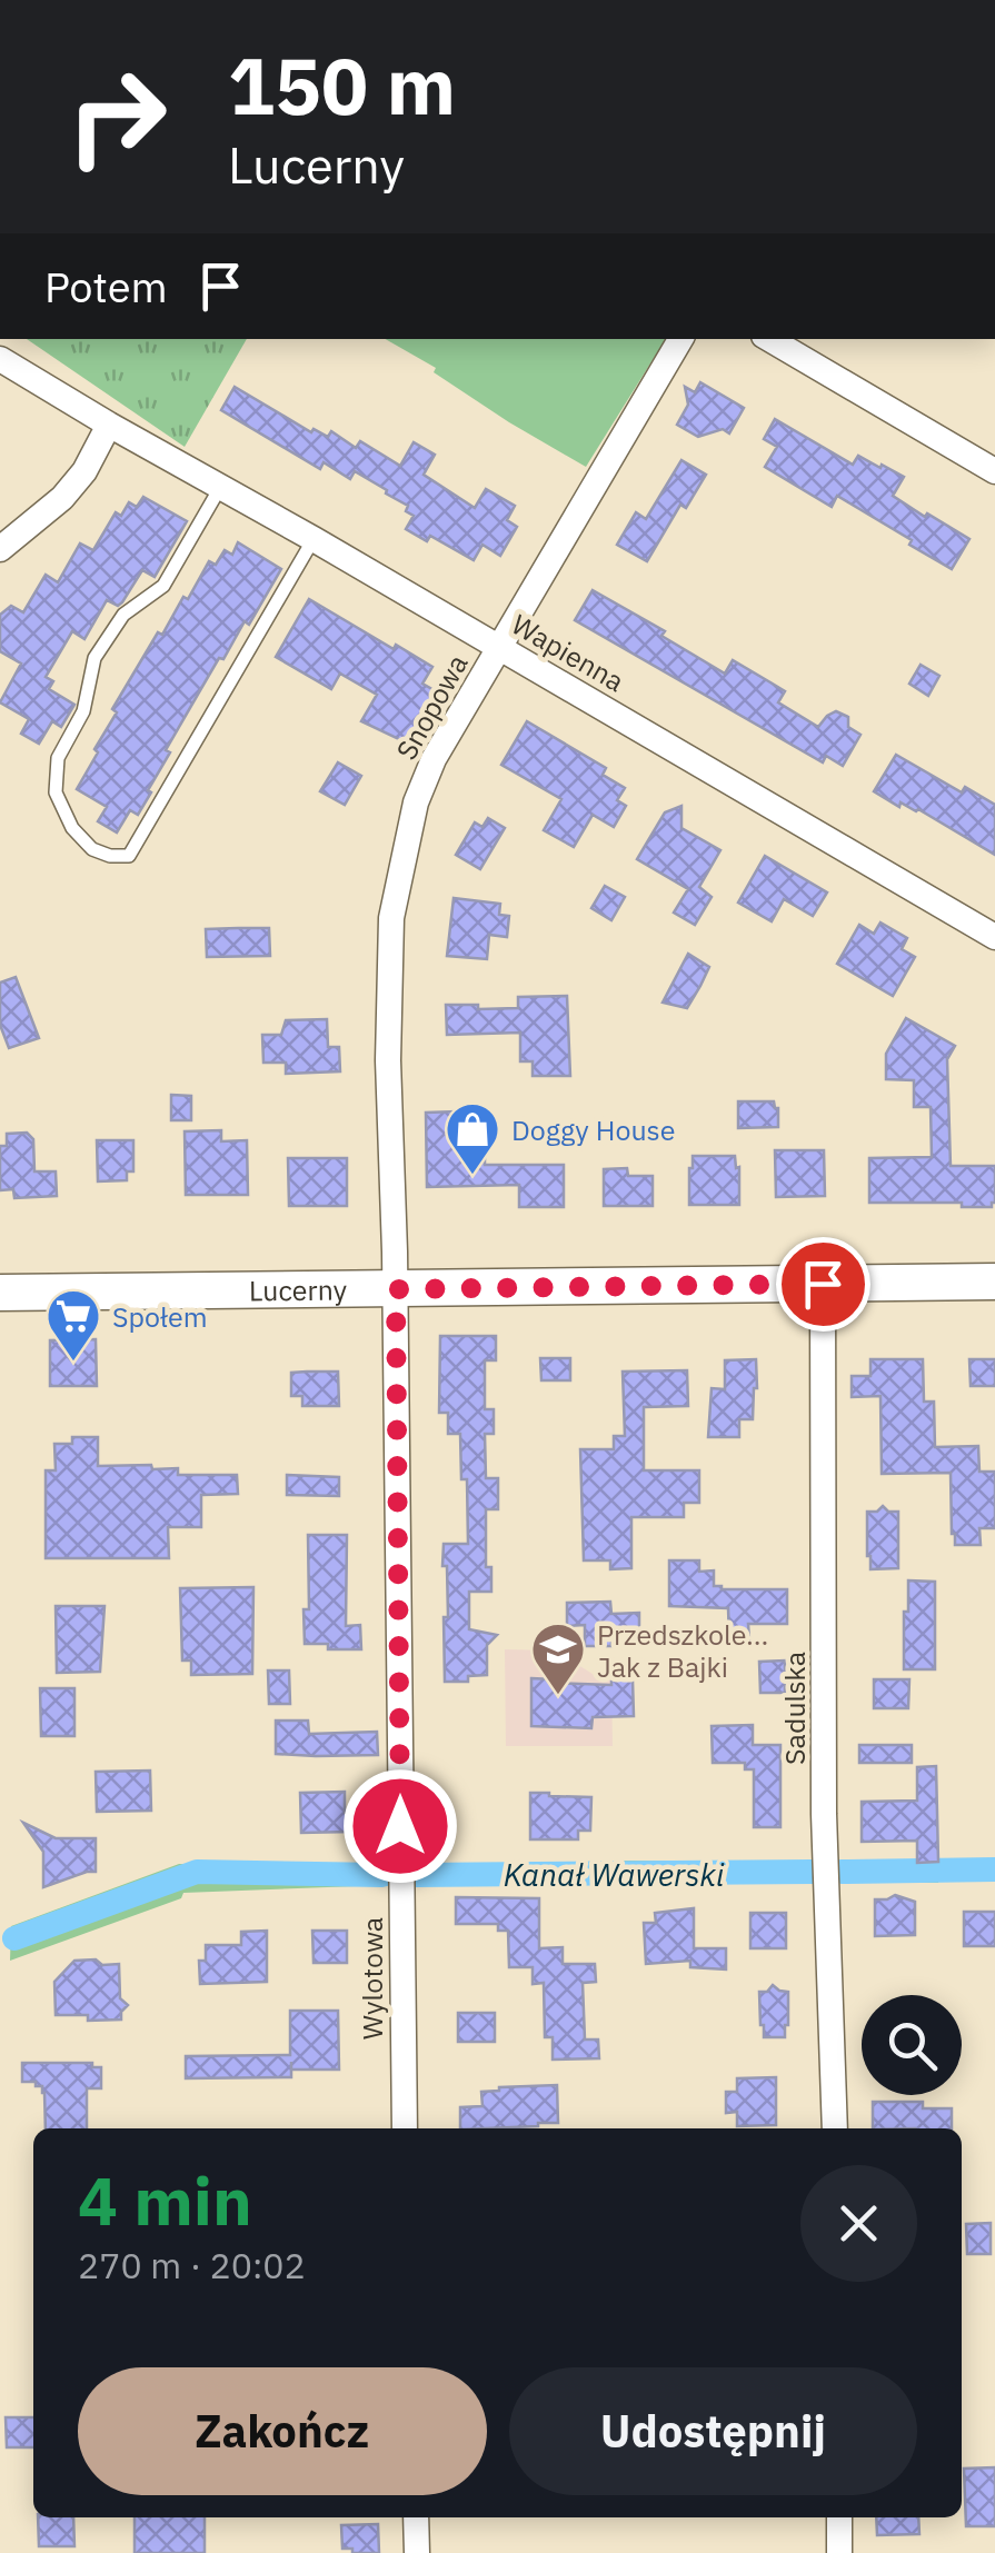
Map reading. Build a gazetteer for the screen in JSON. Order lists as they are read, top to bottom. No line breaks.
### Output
{"streets":{"street":["Wapienna","Snopowa","Lucerny","Sadulska","Wylotowa"]},"crossings":[["Wapienna","Snopowa"],["Snopowa","Lucerny"],["Snopowa","Wylotowa"],["Lucerny","Sadulska"],["Lucerny","Wylotowa"]],"water":["Kanał Wawerski"],"places":{"shop":["Doggy House"],"supermarket":["Społem"],"school or university":["Przedszkole... Jak z Bajki"]},"page":{"turn":["150 m","Lucerny"],"then":"Potem","heading":["4 min","270 m · 20:02"],"buttons":["Zakończ","Udostępnij"]}}
